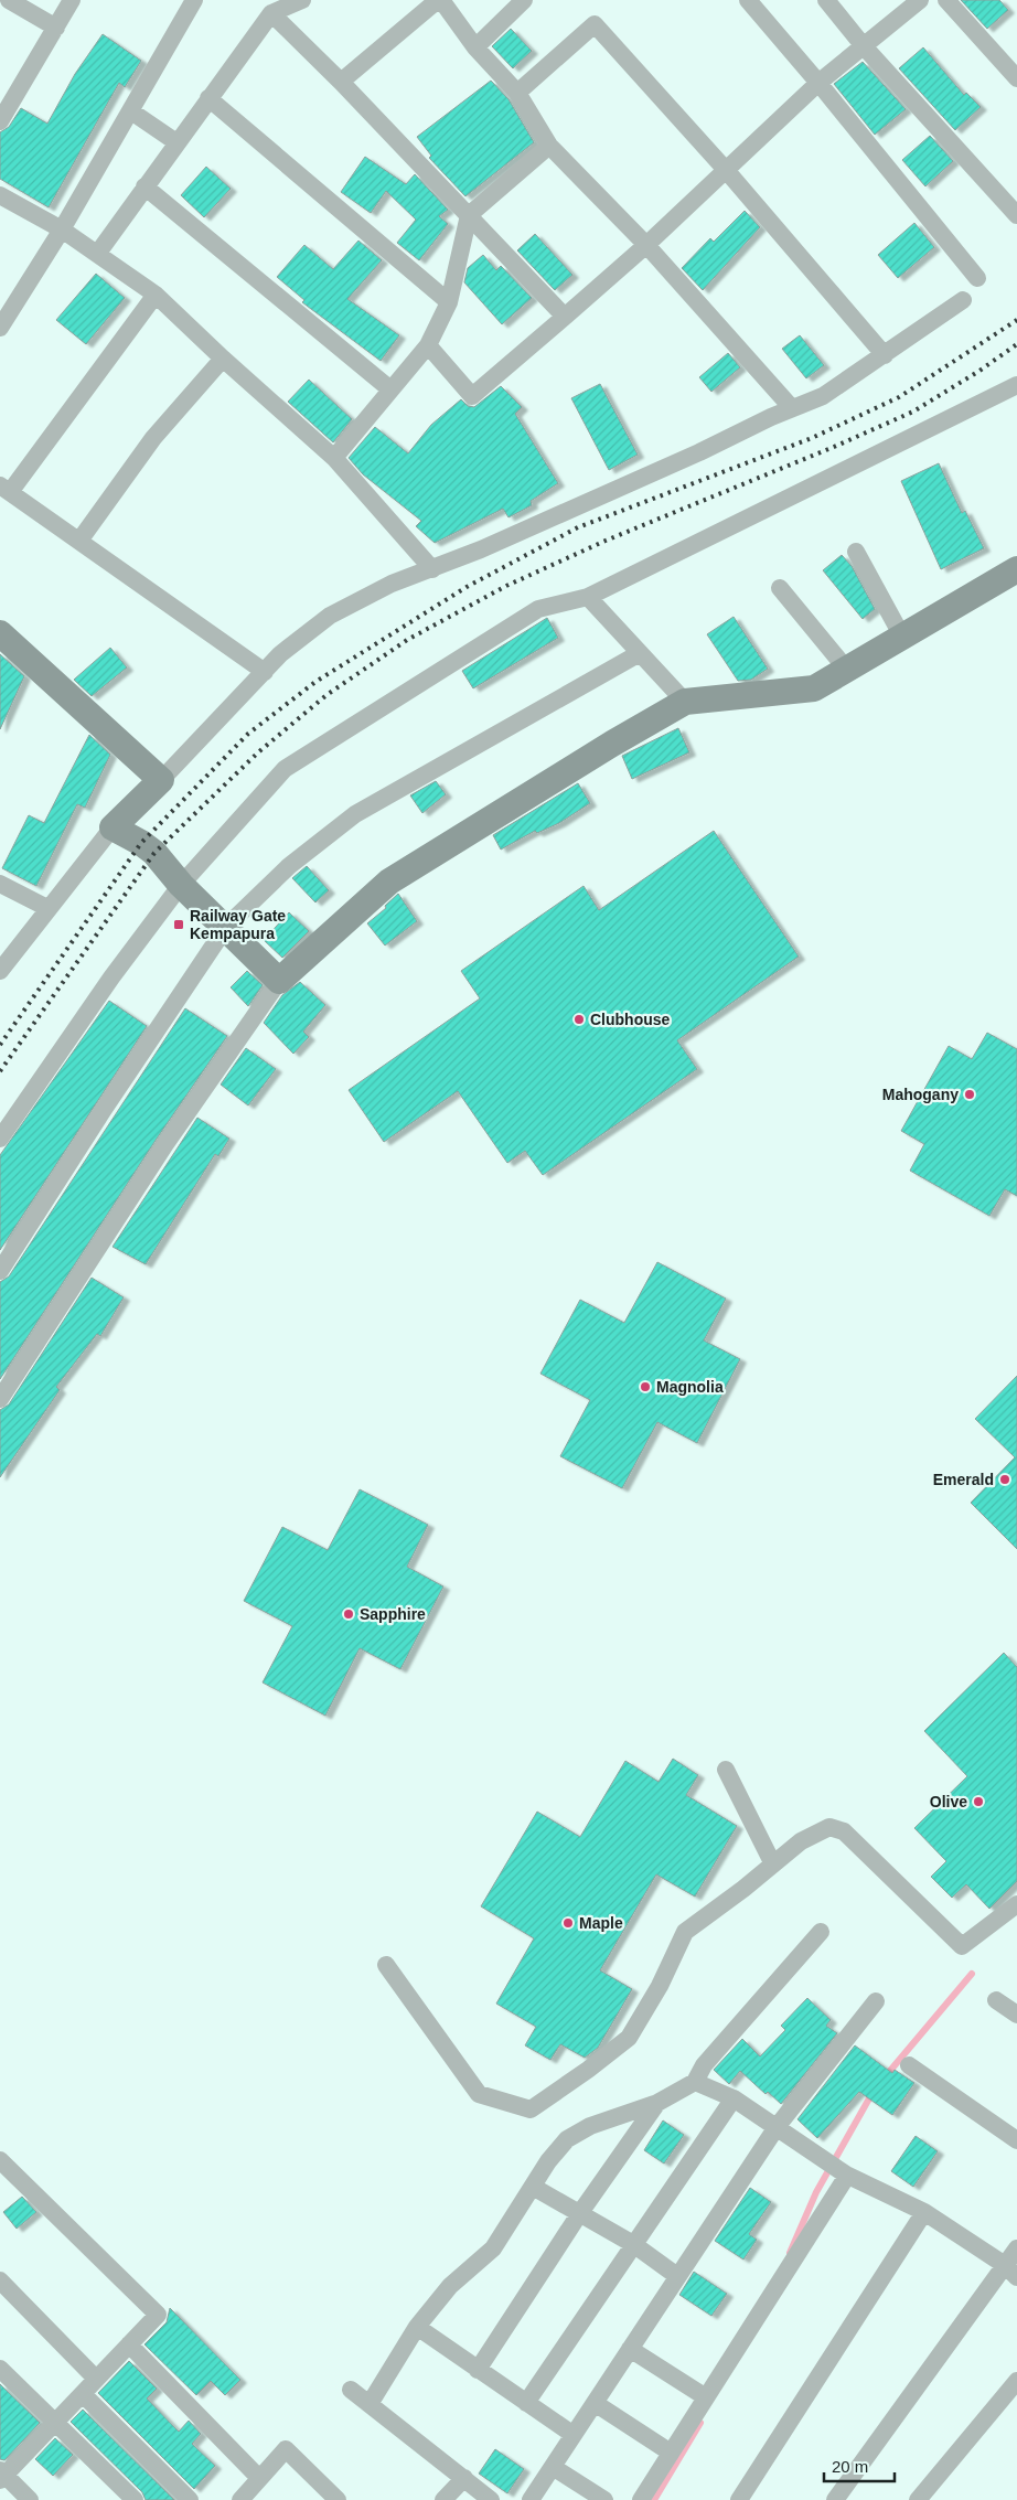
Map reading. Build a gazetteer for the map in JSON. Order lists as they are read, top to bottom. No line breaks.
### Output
{"places":{"transit":["Railway Gate Kempapura"],"other":["Clubhouse","Mahogany","Magnolia","Emerald","Sapphire","Olive","Maple"]},"scale_bar":"20 m"}
